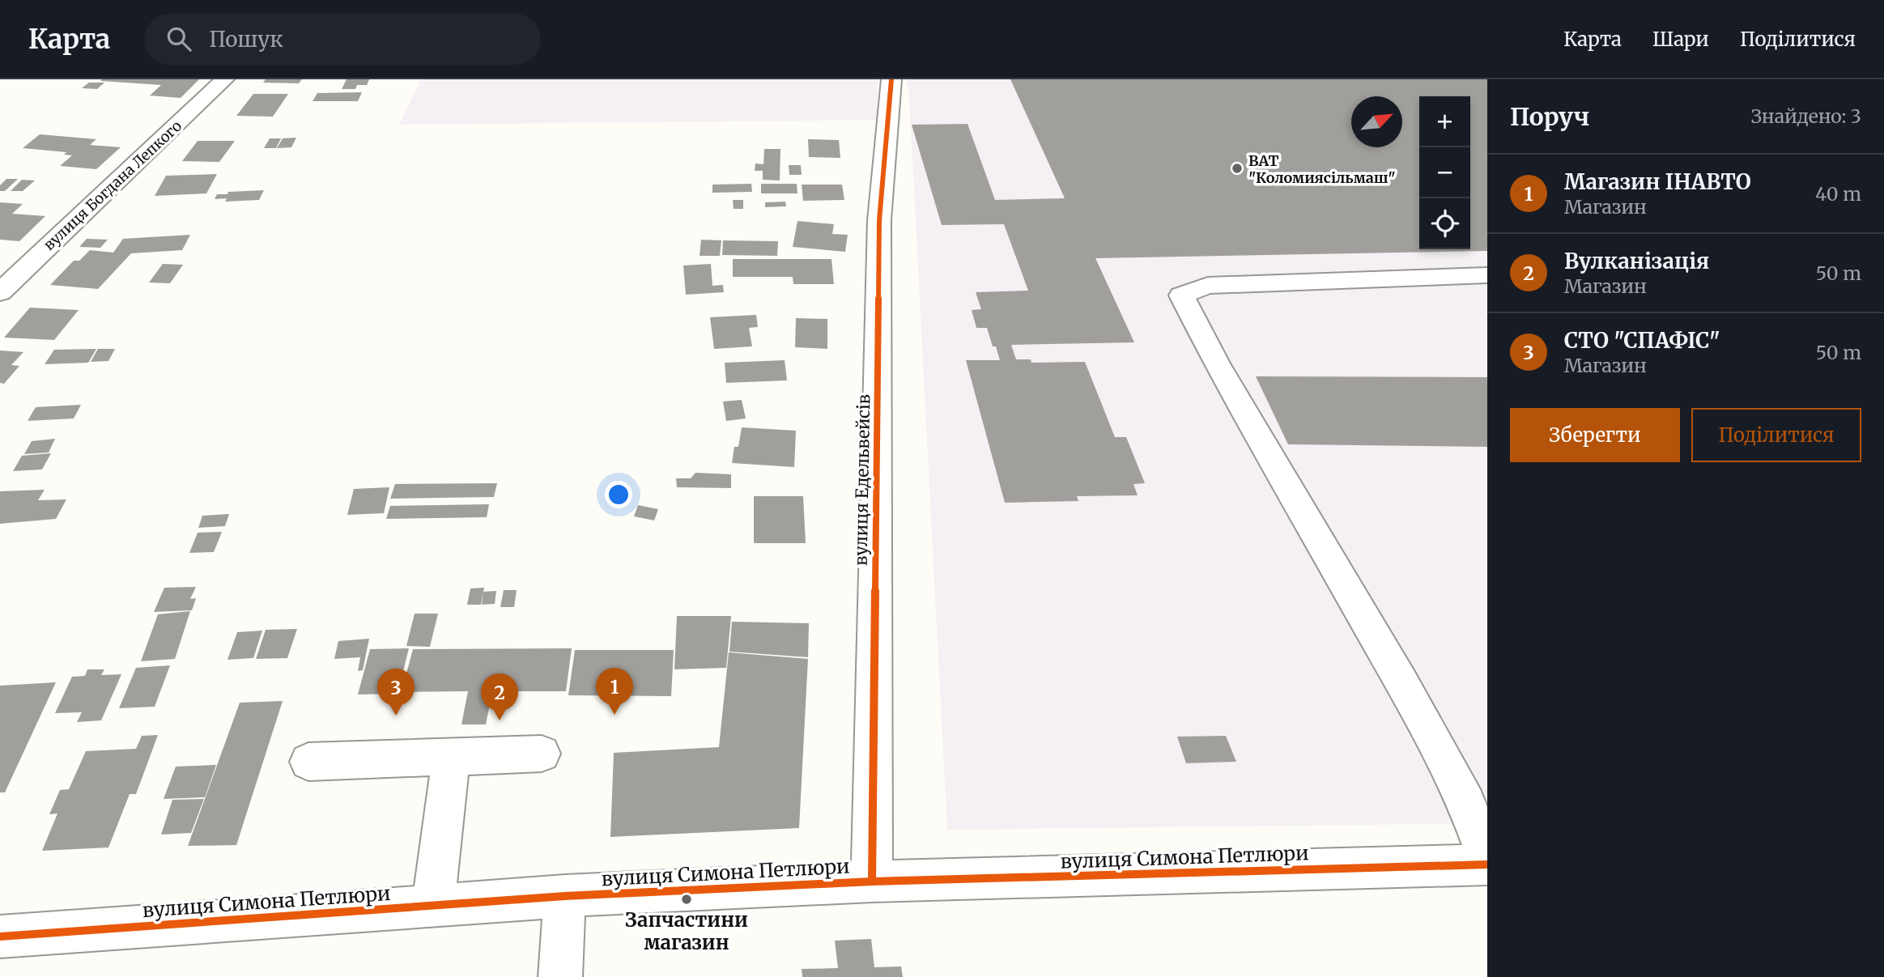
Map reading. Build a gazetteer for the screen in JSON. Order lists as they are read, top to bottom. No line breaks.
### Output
{"streets":{"street":["вулиця Богдана Лепкого","вулиця Едельвейсів","вулиця Симона Петлюри"]},"crossings":[["вулиця Едельвейсів","вулиця Симона Петлюри"]],"places":["ВАТ \"Коломиясільмаш\"","Запчастини магазин"],"north":"top right","page":{"header":"Карта","search":"Пошук","nav":["Карта","Шари","Поділитися"],"heading":["Поруч","Знайдено: 3"],"map_buttons":["+","−"],"list":[{"mark":"1","name":"Магазин ІНАВТО","note":"Магазин","value":"40 m"},{"mark":"2","name":"Вулканізація","note":"Магазин","value":"50 m"},{"mark":"3","name":"СТО \"СПАФІС\"","note":"Магазин","value":"50 m"}],"buttons":["Зберегти","Поділитися"],"pins":["1","3","2"]}}
